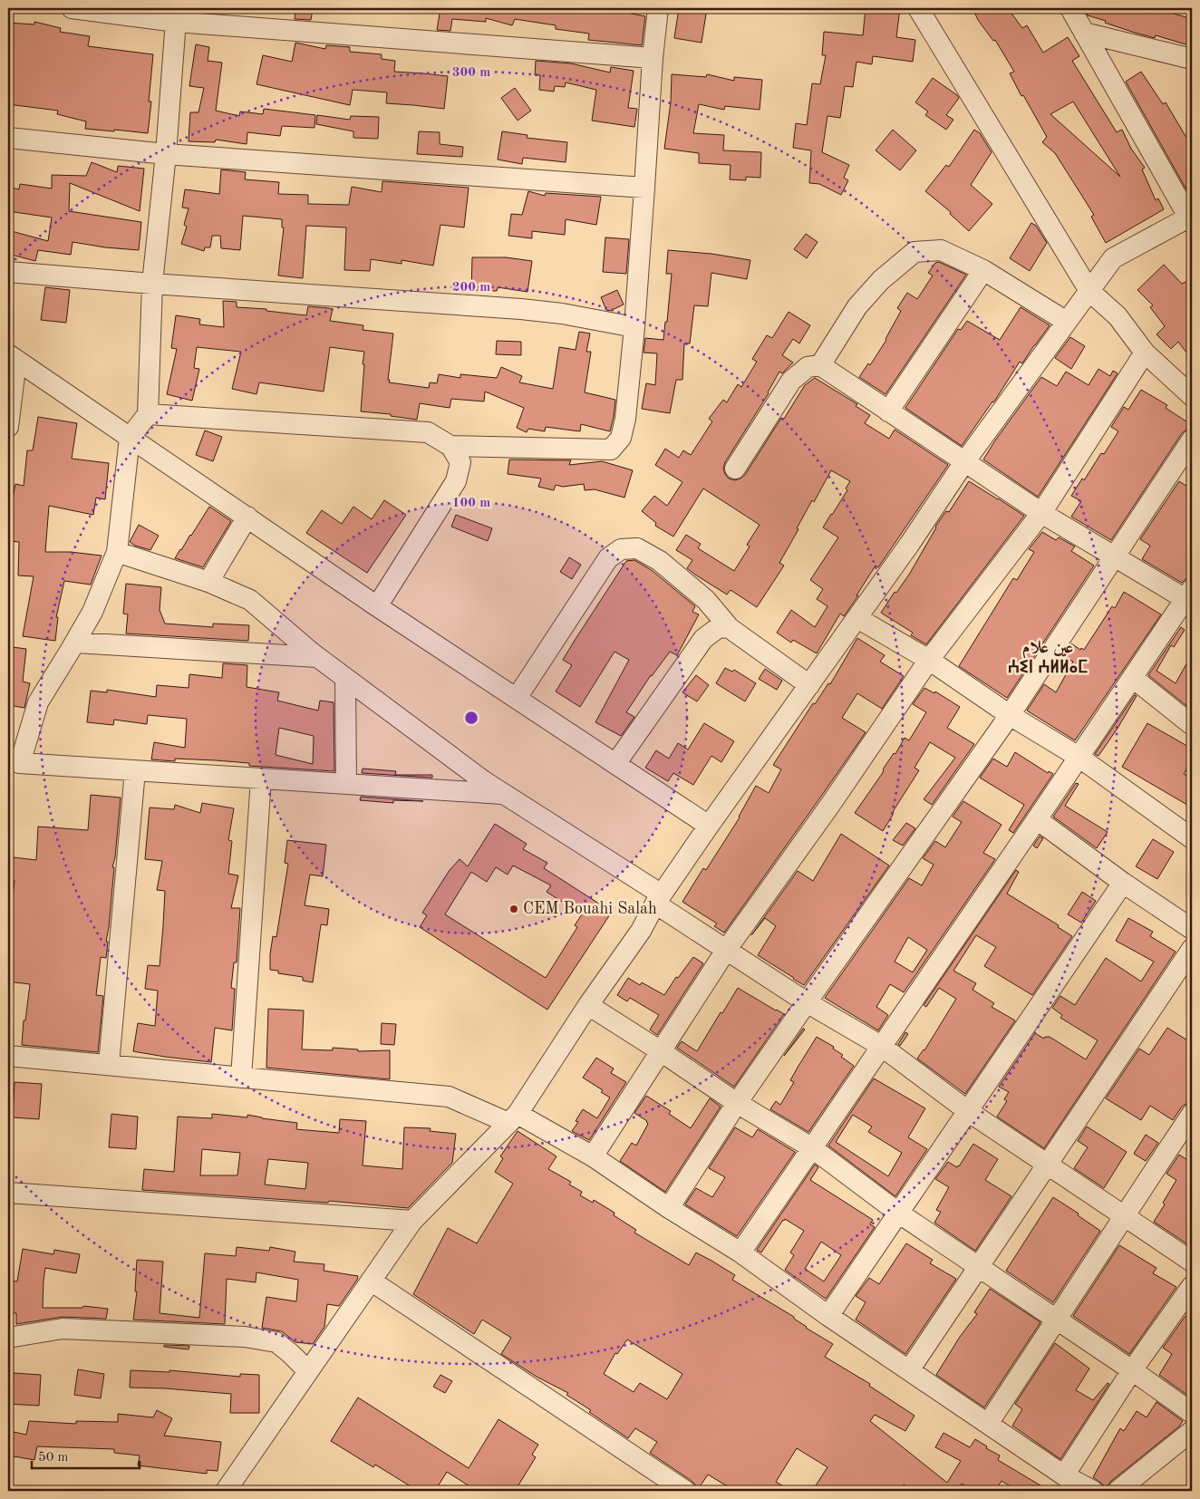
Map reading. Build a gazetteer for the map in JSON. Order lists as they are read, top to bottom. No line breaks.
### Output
{"districts":["عين علام ⵄⵉⵏ ⵄⵍⵍⴰⵎ"],"places":["CEM Bouahi Salah"],"scale_bar":"50 m","rings":["300 m","200 m","100 m"]}
